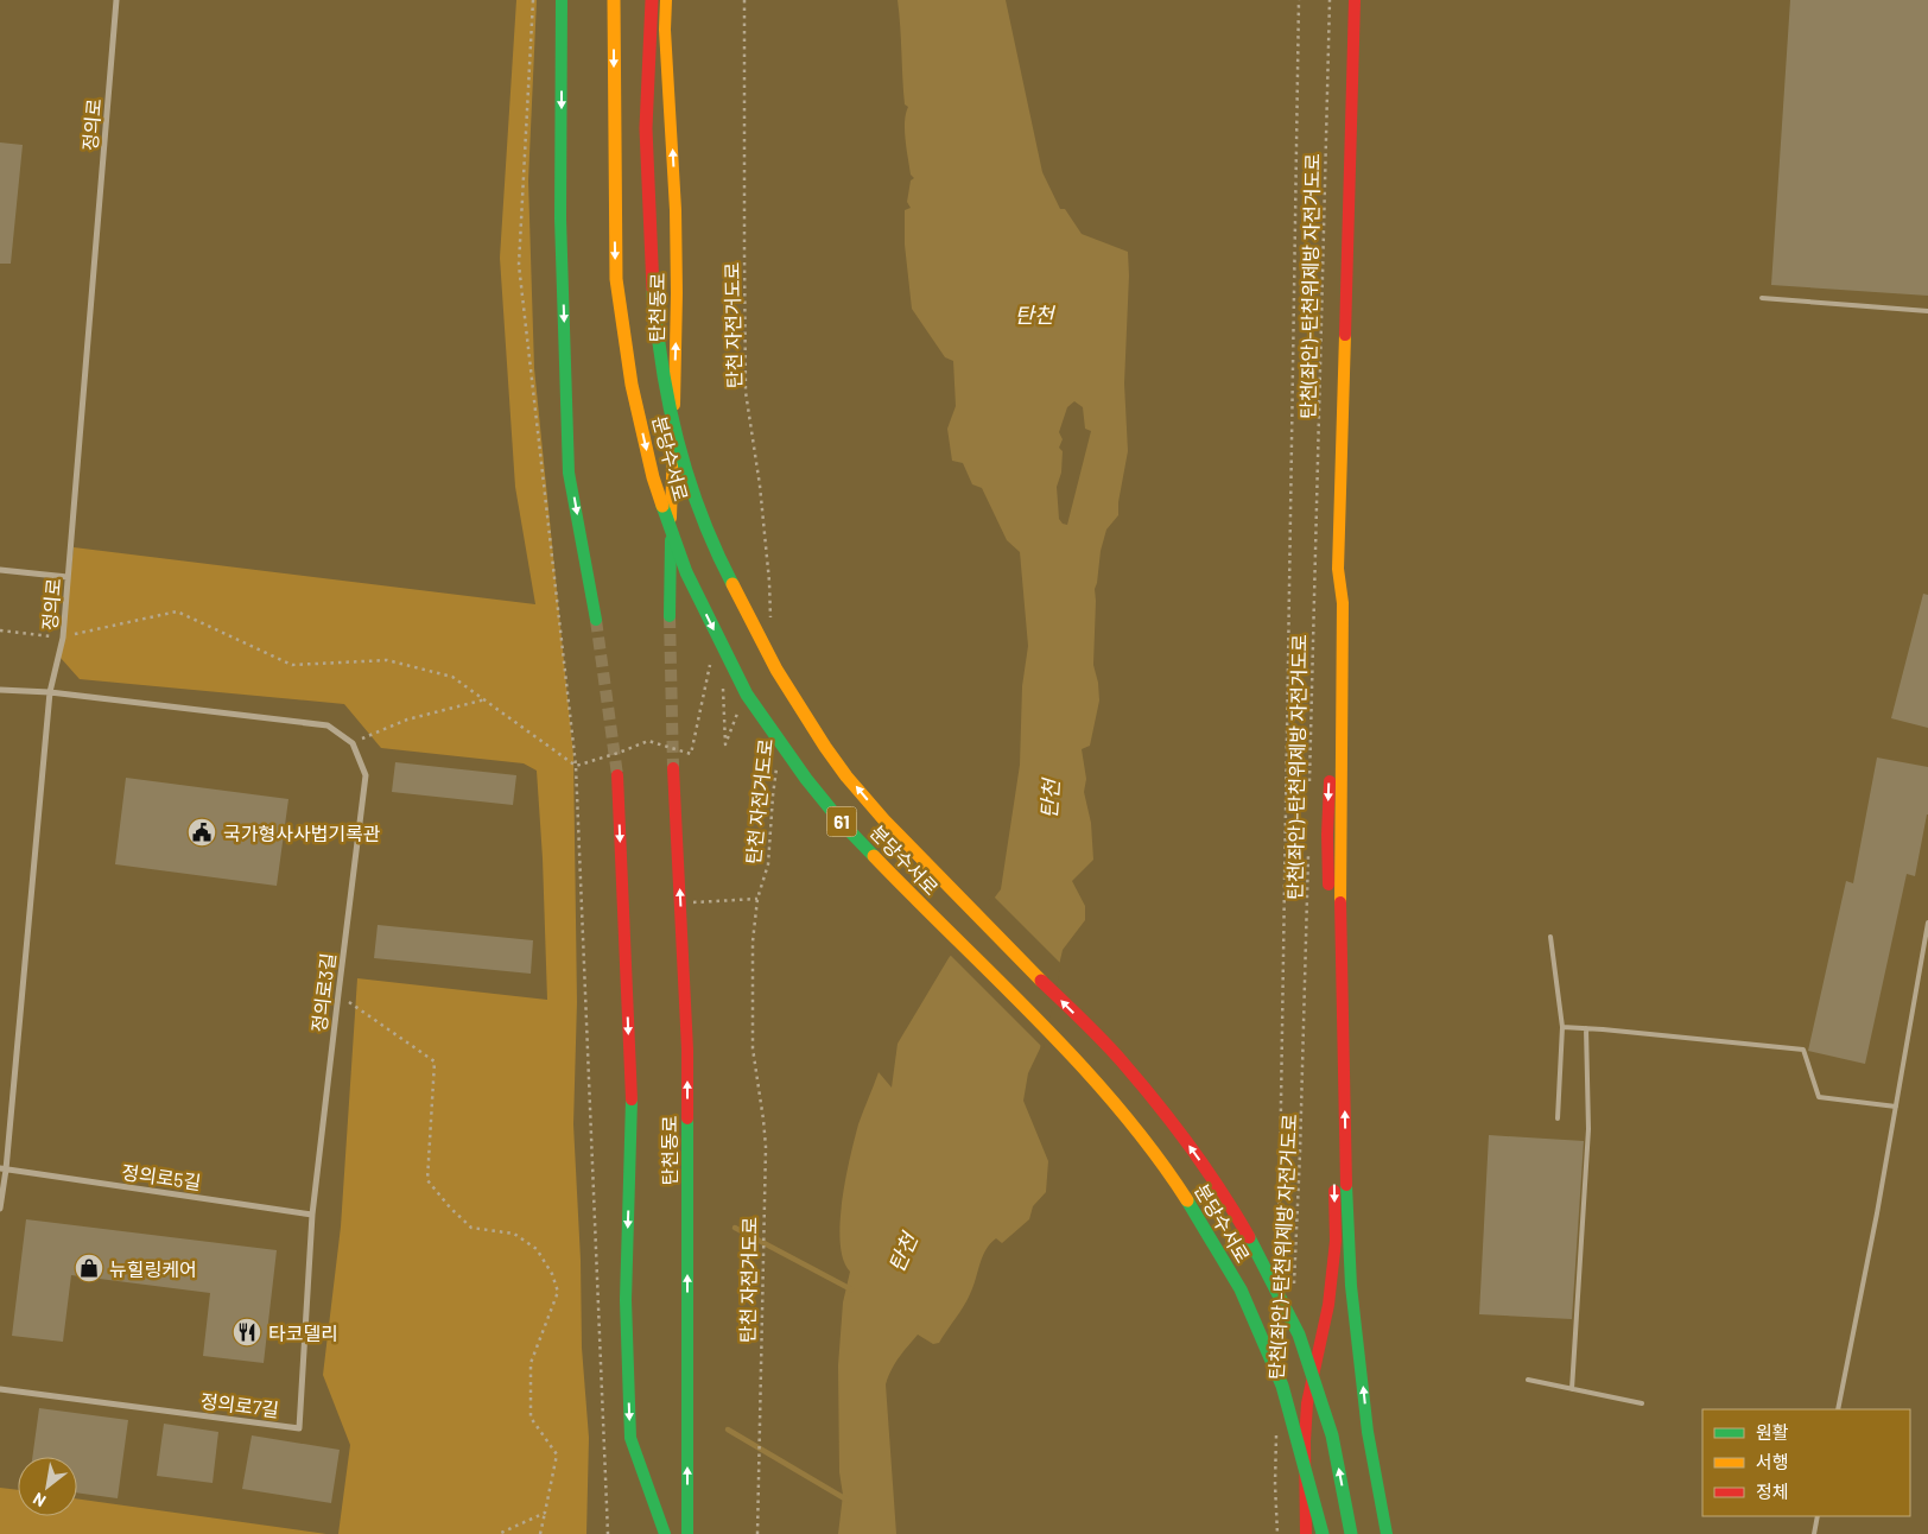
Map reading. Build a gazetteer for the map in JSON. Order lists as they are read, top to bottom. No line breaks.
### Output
{"streets":{"main road":["탄천동로","분당수서로","61"],"street":["정의로","정의로3길","정의로5길","정의로7길"],"path":["탄천(좌안)-탄천위제방 자전거도로","탄천 자전거도로"]},"crossings":[["정의로","정의로5길"],["정의로3길","정의로5길"],["정의로3길","정의로7길"],["정의로5길","정의로7길"]],"water":["탄천"],"places":{"public building":["국가형사사법기록관"],"shop":["뉴힐링케어"],"restaurant":["타코델리"]},"legend":["원활","서행","정체"],"north":"bottom left"}
